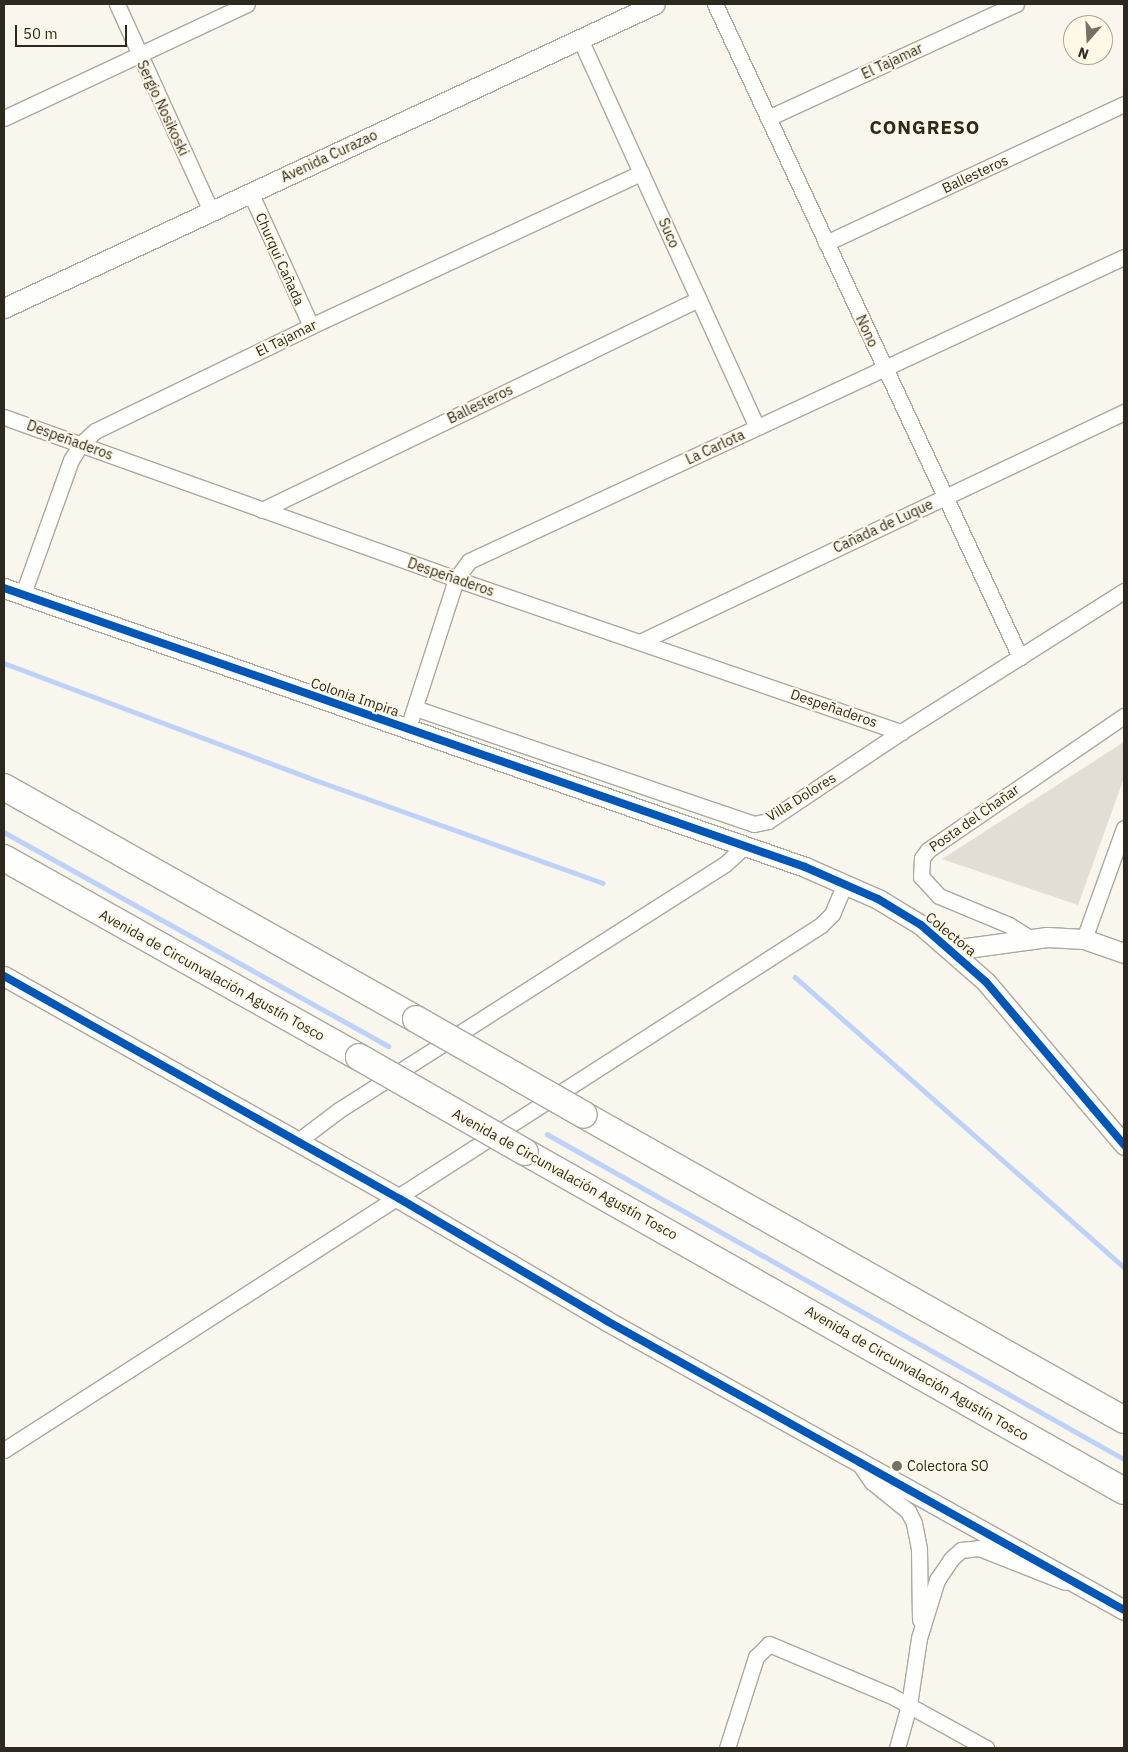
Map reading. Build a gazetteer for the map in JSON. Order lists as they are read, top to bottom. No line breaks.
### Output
{"streets":{"highway":["Avenida de Circunvalación Agustín Tosco"],"street":["El Tajamar","Sergio Nosikoski","Avenida Curazao","Ballesteros","Suco","Churqui Cañada","Nono","Despeñaderos","La Carlota","Cañada de Luque","Colonia Impira","Villa Dolores","Posta del Chañar","Colectora"]},"crossings":[["El Tajamar","Suco"],["El Tajamar","Churqui Cañada"],["El Tajamar","Nono"],["El Tajamar","Despeñaderos"],["El Tajamar","Colonia Impira"],["Sergio Nosikoski","Avenida Curazao"],["Avenida Curazao","Suco"],["Avenida Curazao","Churqui Cañada"],["Ballesteros","Suco"],["Ballesteros","Nono"],["Ballesteros","Despeñaderos"],["Suco","La Carlota"],["Nono","La Carlota"],["Nono","Cañada de Luque"],["Nono","Villa Dolores"],["Despeñaderos","La Carlota"],["Despeñaderos","Cañada de Luque"],["Despeñaderos","Villa Dolores"],["La Carlota","Colonia Impira"],["La Carlota","Villa Dolores"],["Colonia Impira","Colectora"]],"districts":["CONGRESO"],"places":["Colectora SO"],"scale_bar":"50 m","north":"bottom"}
